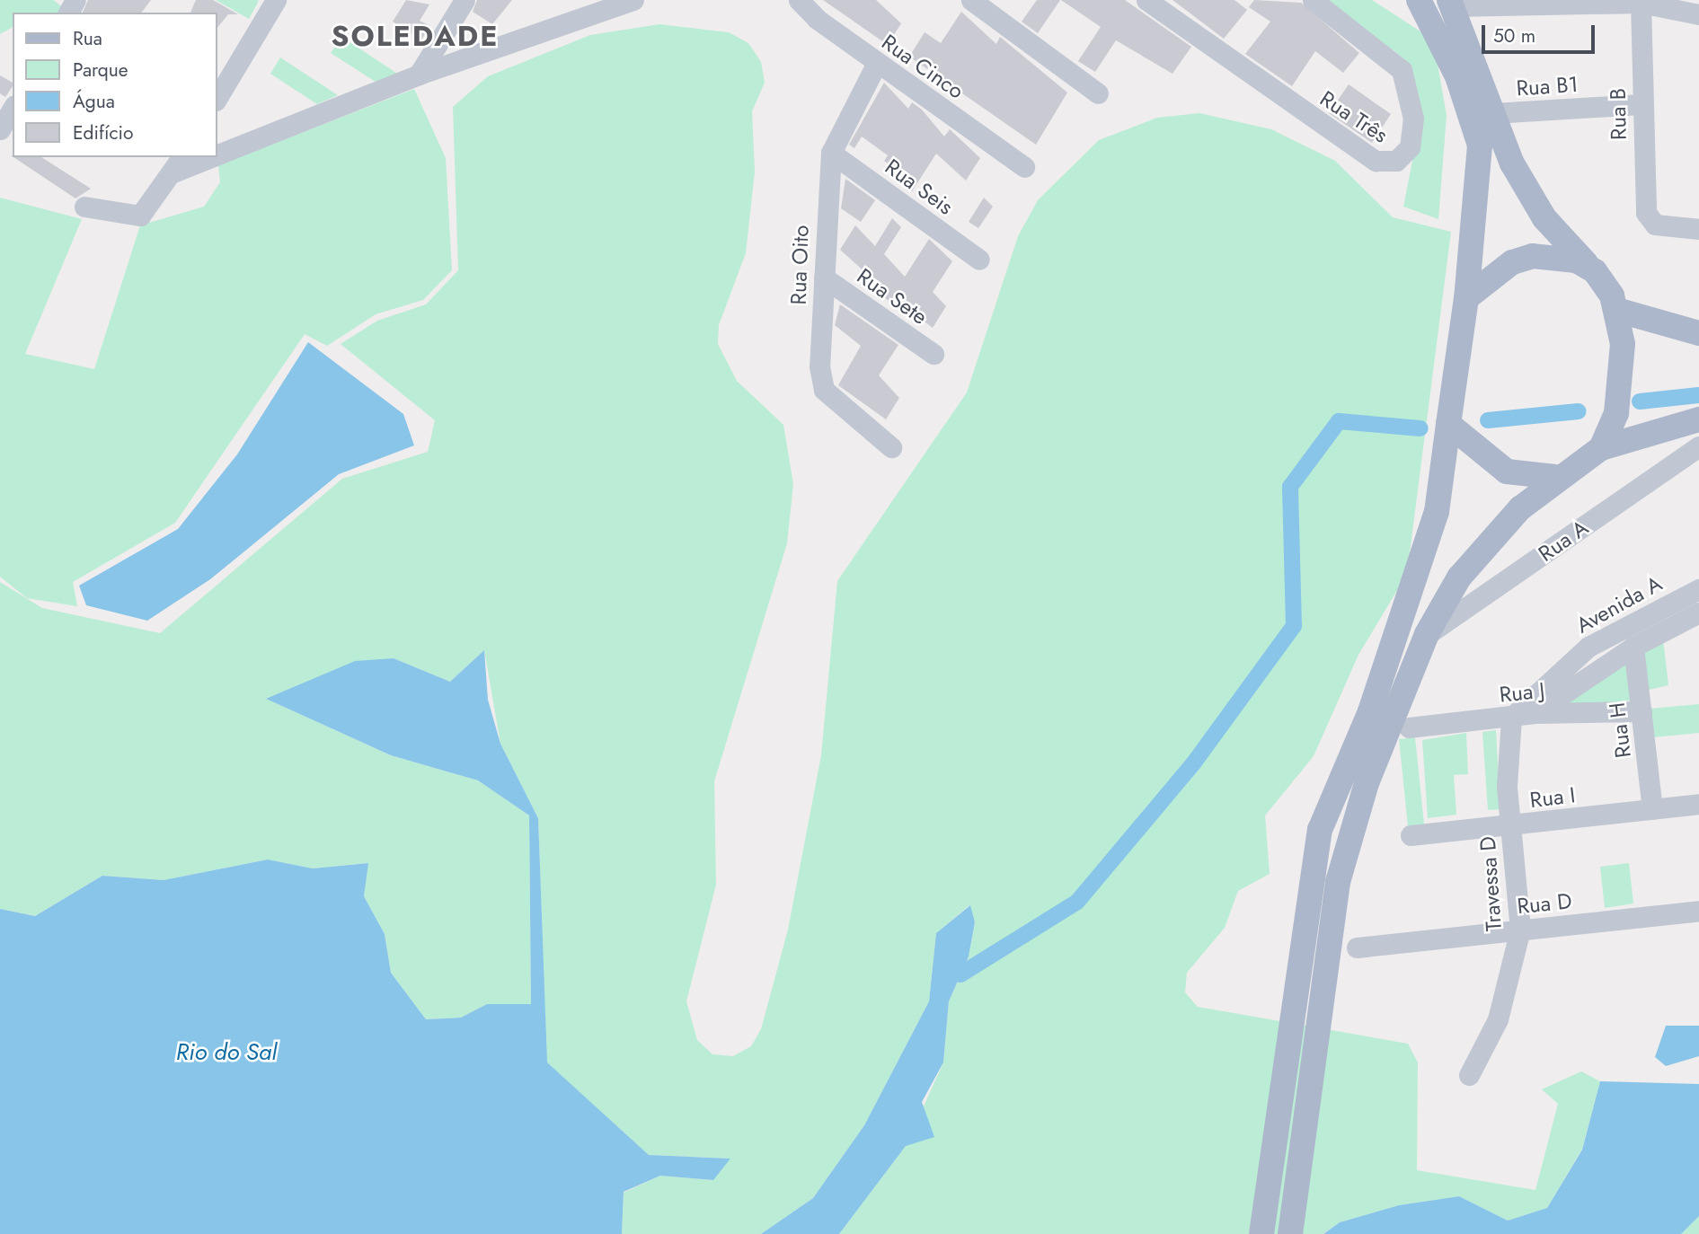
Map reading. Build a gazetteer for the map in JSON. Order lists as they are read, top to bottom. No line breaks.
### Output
{"streets":{"street":["Rua Cinco","Rua B1","Rua B","Rua Três","Rua Seis","Rua Oito","Rua Sete","Rua A","Avenida A","Rua J","Rua H","Rua I","Travessa D","Rua D"]},"crossings":[["Rua Cinco","Rua Oito"],["Rua B1","Rua B"],["Rua Seis","Rua Oito"],["Rua Oito","Rua Sete"],["Avenida A","Rua J"],["Avenida A","Rua H"],["Avenida A","Travessa D"],["Rua J","Rua H"],["Rua J","Travessa D"],["Rua H","Rua I"],["Rua I","Travessa D"],["Travessa D","Rua D"]],"districts":["SOLEDADE"],"water":["Rio do Sal"],"legend":["Rua","Parque","Água","Edifício"],"scale_bar":"50 m"}
